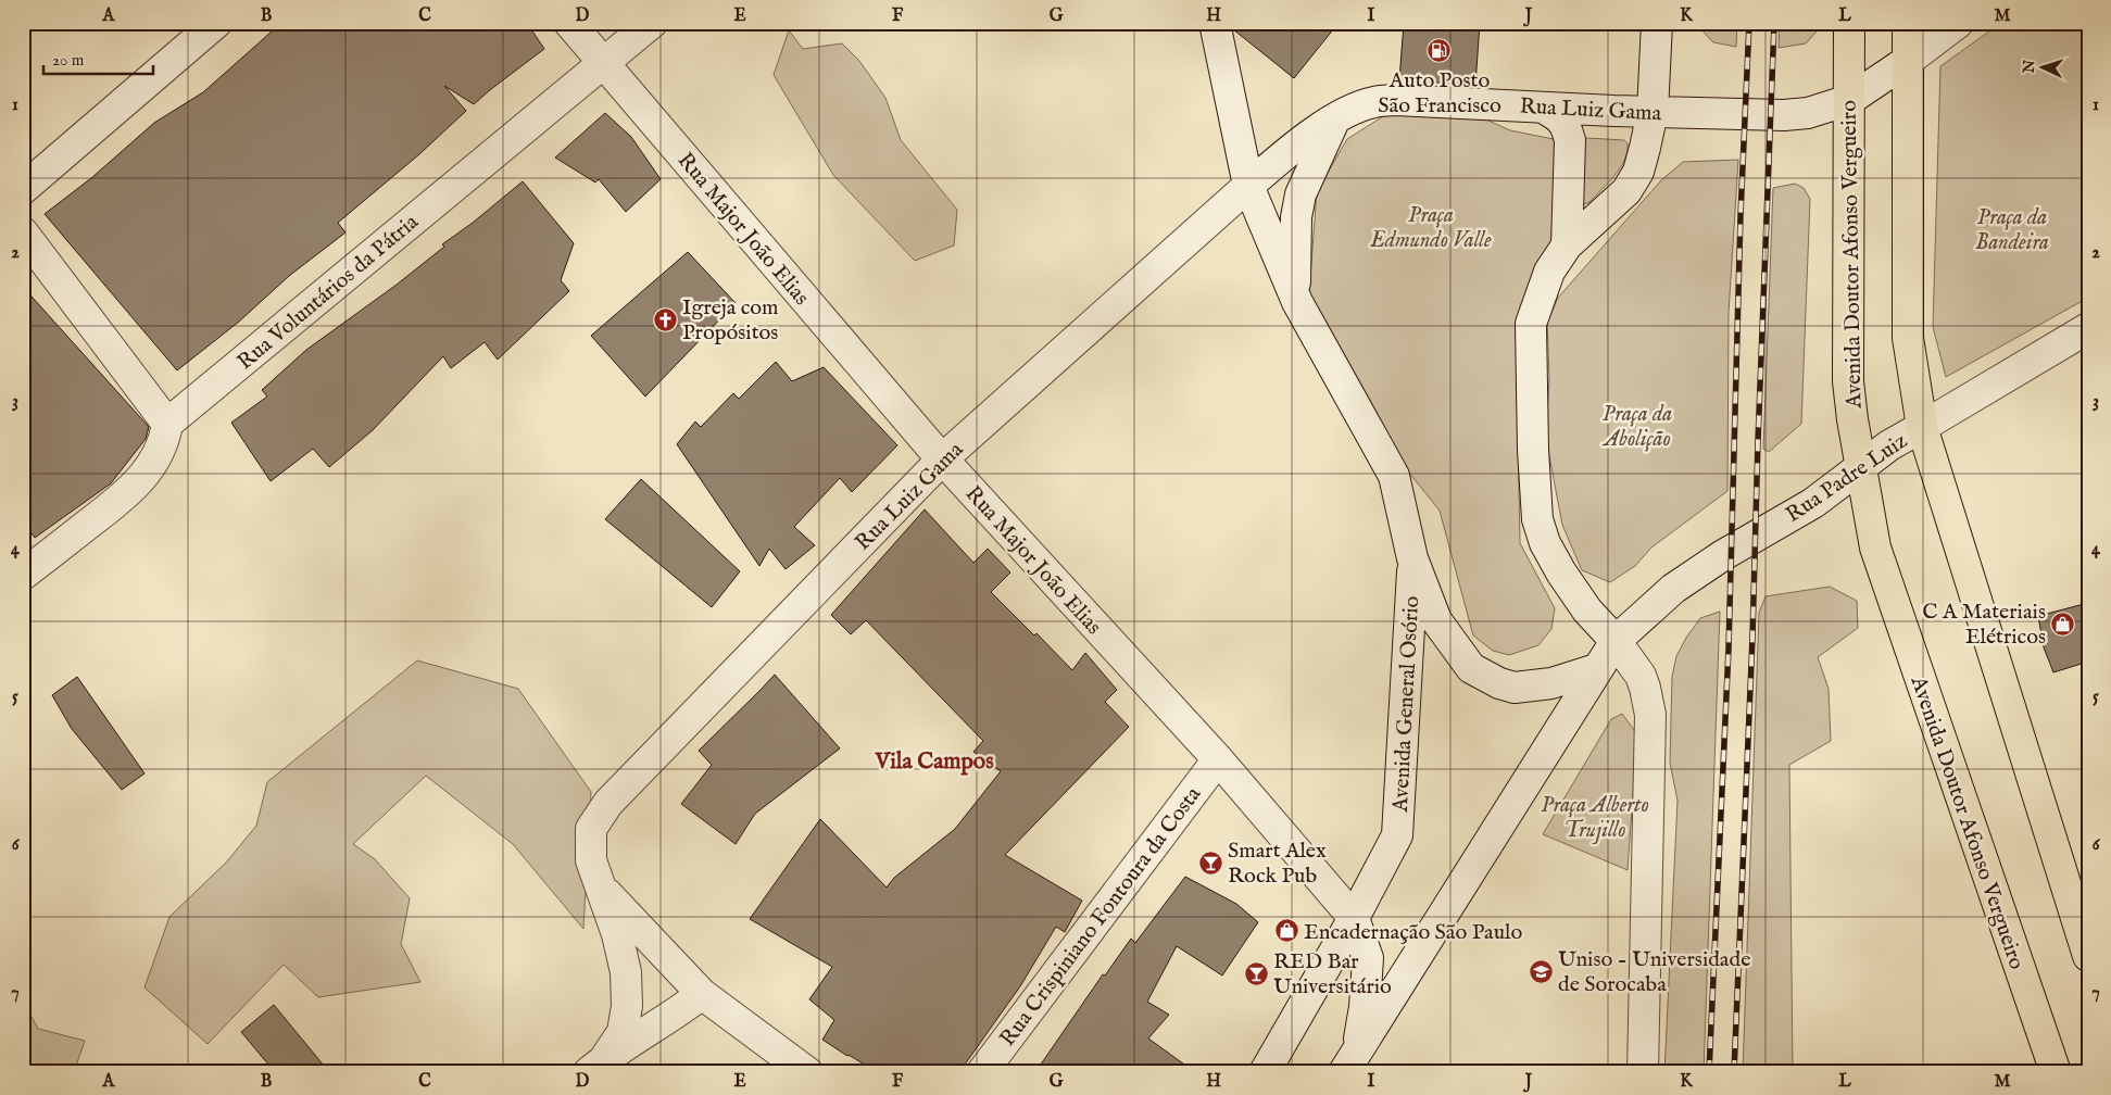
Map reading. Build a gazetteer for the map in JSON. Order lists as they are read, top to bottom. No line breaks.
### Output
{"streets":{"main road":["Avenida Doutor Afonso Vergueiro"],"street":["Rua Luiz Gama","Rua Major João Elias","Rua Voluntários da Pátria","Rua Padre Luiz","Avenida General Osório","Rua Crispiniano Fontoura da Costa"]},"crossings":[["Rua Luiz Gama","Rua Major João Elias"],["Rua Luiz Gama","Avenida Doutor Afonso Vergueiro"],["Rua Major João Elias","Rua Voluntários da Pátria"],["Rua Major João Elias","Avenida General Osório"],["Rua Major João Elias","Rua Crispiniano Fontoura da Costa"],["Avenida Doutor Afonso Vergueiro","Rua Padre Luiz"]],"districts":["Vila Campos"],"parks":["Praça Edmundo Valle","Praça da Bandeira","Praça da Abolição","Praça Alberto Trujillo"],"places":{"fuel station":["Auto Posto São Francisco"],"church":["Igreja com Propósitos"],"shop":["C A Materiais Elétricos","Encadernação São Paulo"],"bar":["Smart Alex Rock Pub","RED Bar Universitário"],"school or university":["Uniso - Universidade de Sorocaba"]},"scale_bar":"20 m","north":"left","grid":{"columns":["A","B","C","D","E","F","G","H","I","J","K","L","M"],"rows":["1","2","3","4","5","6","7"]}}
